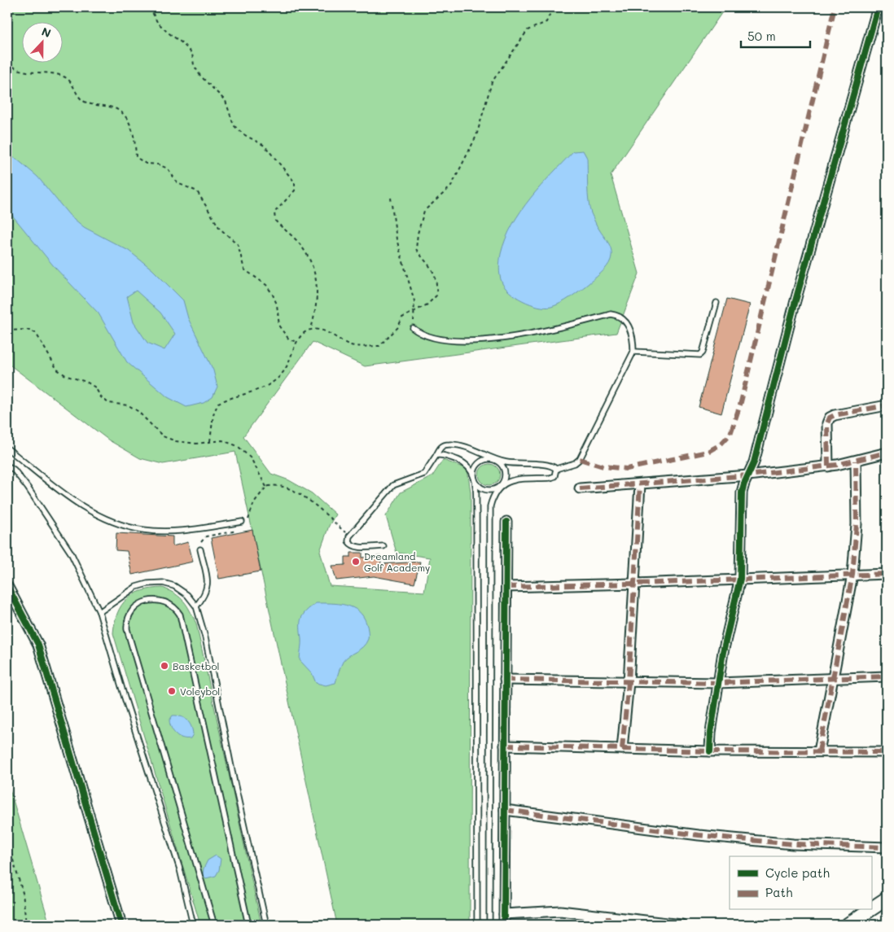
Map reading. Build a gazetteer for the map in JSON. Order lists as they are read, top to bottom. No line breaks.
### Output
{"places":["Dreamland Golf Academy","Basketbol","Voleybol"],"legend":["Cycle path","Path"],"scale_bar":"50 m","north":"top"}
